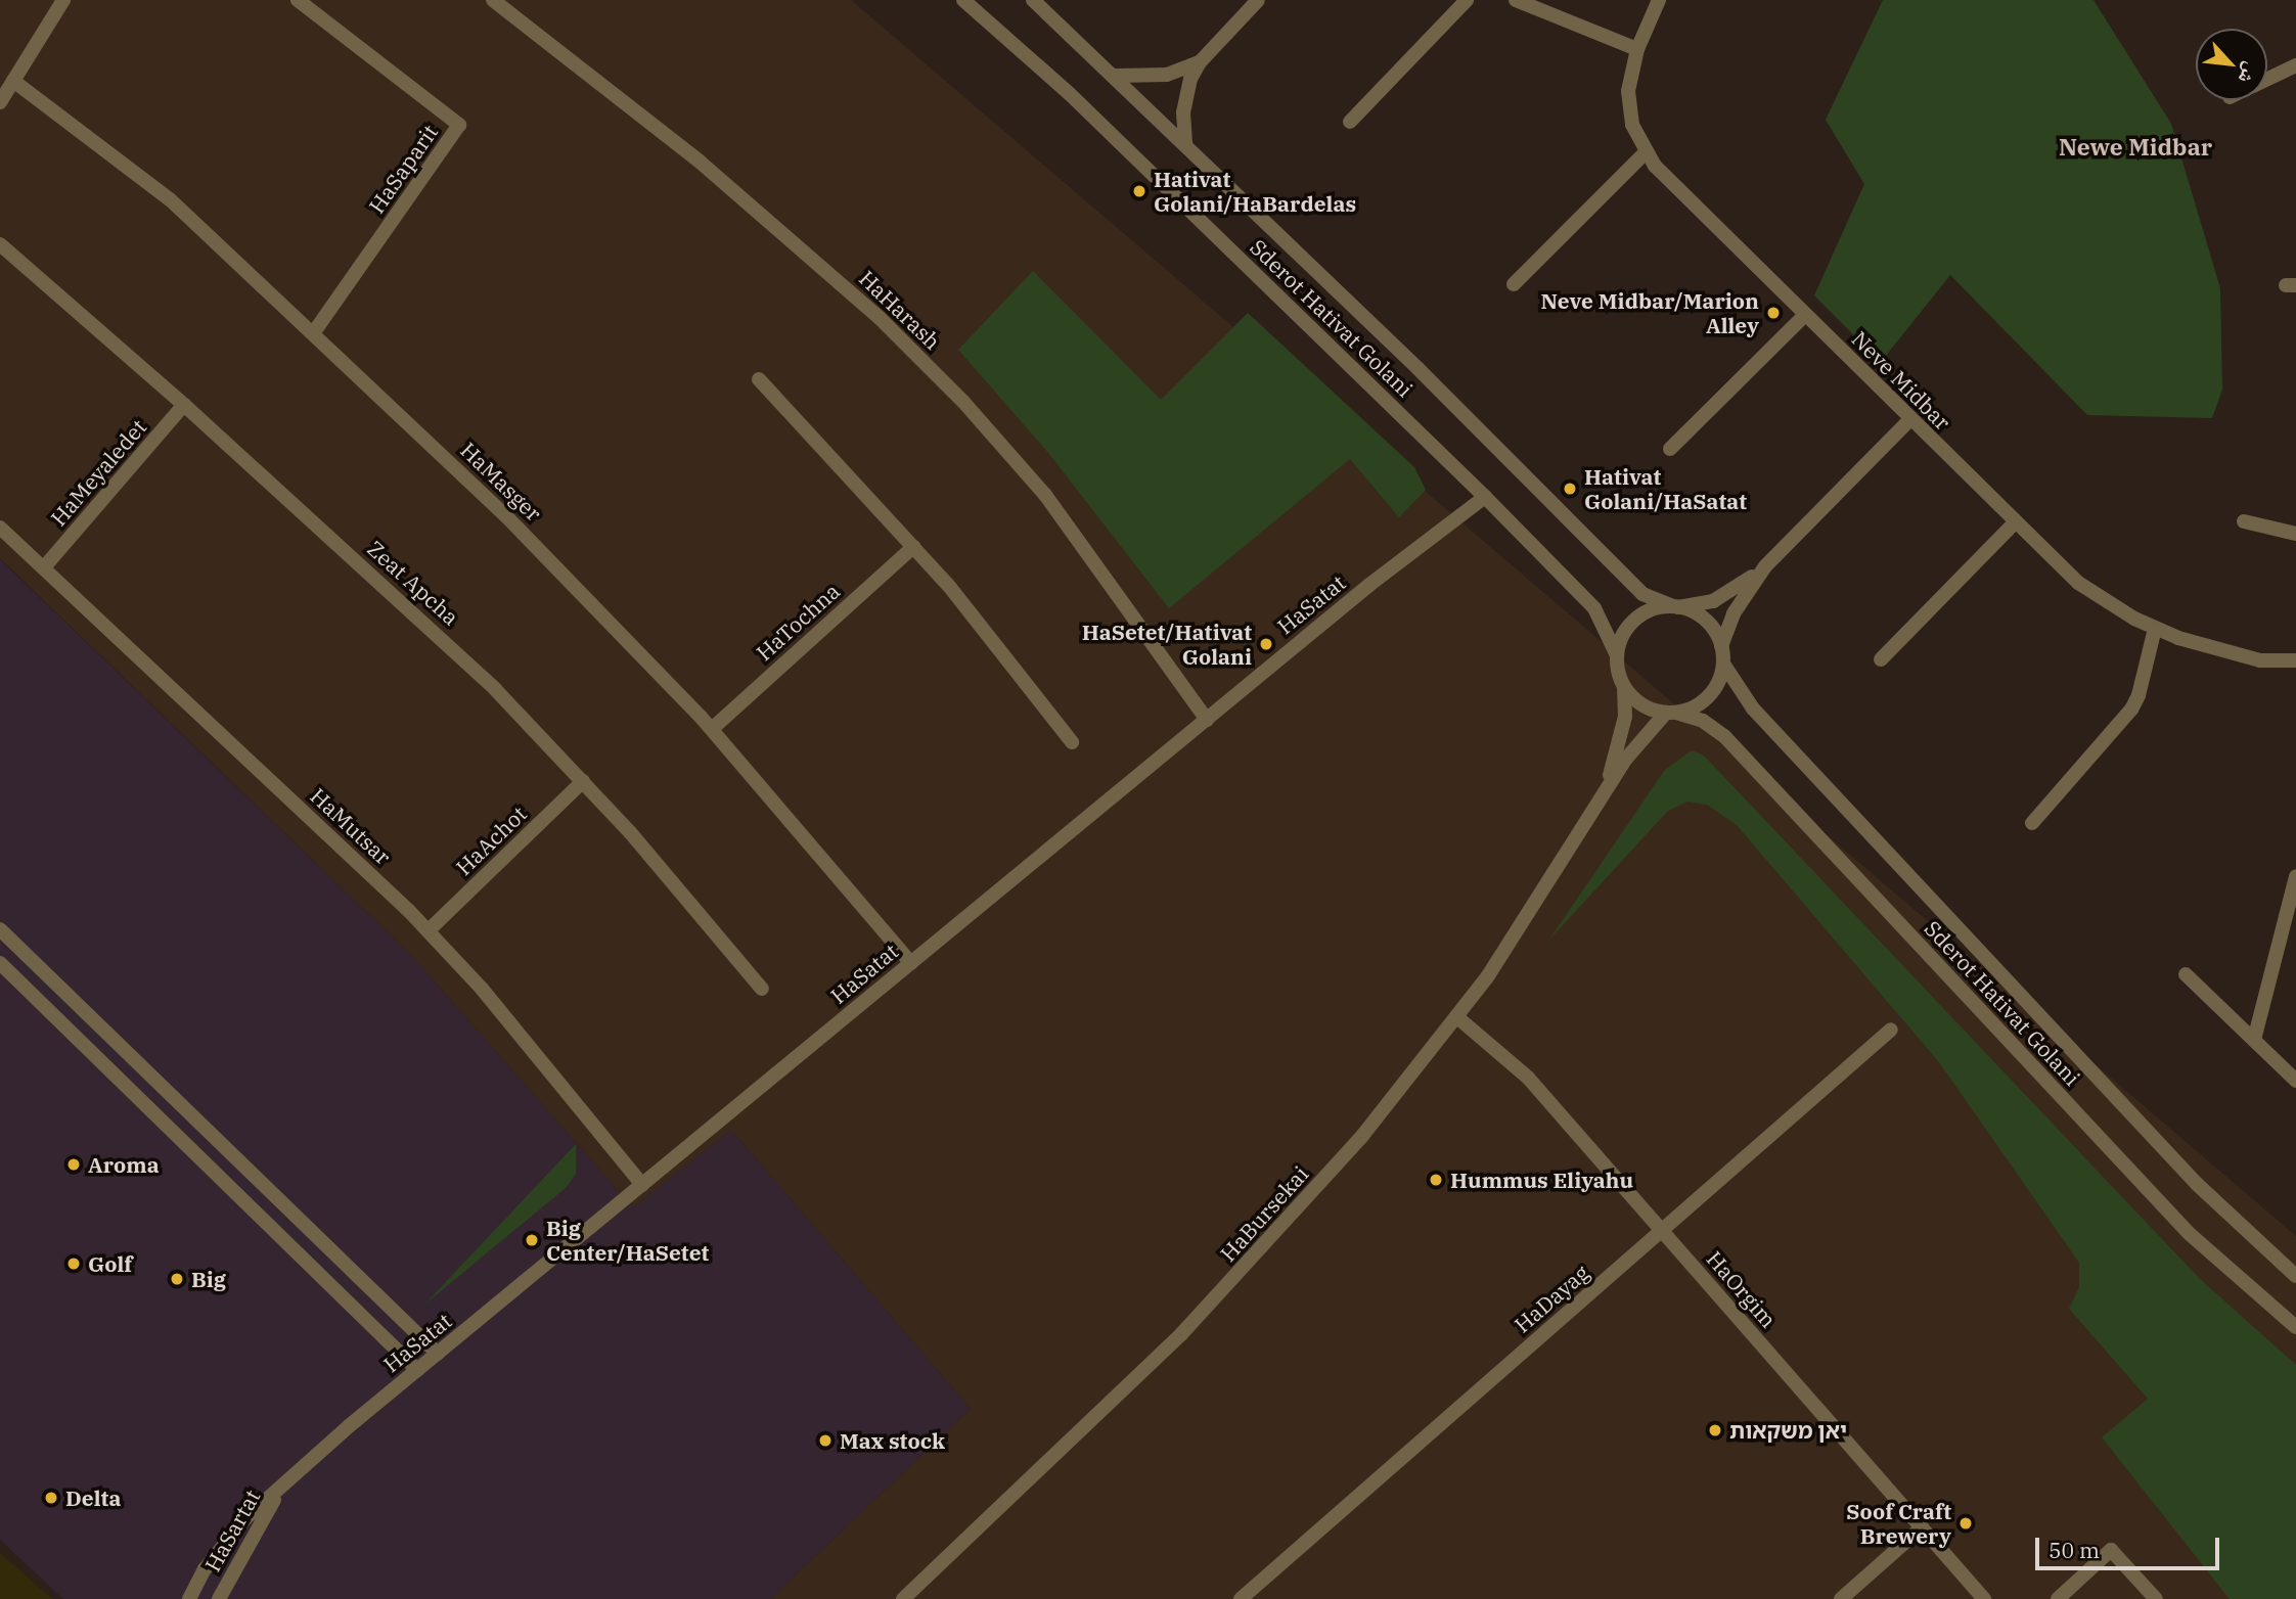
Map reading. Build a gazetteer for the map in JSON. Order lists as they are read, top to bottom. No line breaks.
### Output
{"streets":{"street":["HaSaparit","HaHarash","Sderot Hativat Golani","Neve Midbar","HaMeyaledet","HaMasger","Zeat Apcha","HaSatat","HaTochna","HaMutsar","HaAchot","HaBursekai","HaOrgim","HaDayag","HaSartat"]},"crossings":[["HaSaparit","HaMasger"],["HaHarash","HaSatat"],["Sderot Hativat Golani","HaSatat"],["Sderot Hativat Golani","HaBursekai"],["HaMeyaledet","Zeat Apcha"],["HaMeyaledet","HaMutsar"],["HaMasger","HaSatat"],["HaMasger","HaTochna"],["Zeat Apcha","HaAchot"],["HaSatat","HaMutsar"],["HaSatat","HaSartat"],["HaMutsar","HaAchot"],["HaBursekai","HaOrgim"],["HaOrgim","HaDayag"]],"districts":["Newe Midbar"],"places":["Hativat Golani/HaBardelas","Neve Midbar/Marion Alley","Hativat Golani/HaSatat","HaSetet/Hativat Golani","Aroma","Hummus Eliyahu","Big Center/HaSetet","Golf","Big","יאן משקאות","Max stock","Delta","Soof Craft Brewery"],"scale_bar":"50 m","north":"bottom right"}
